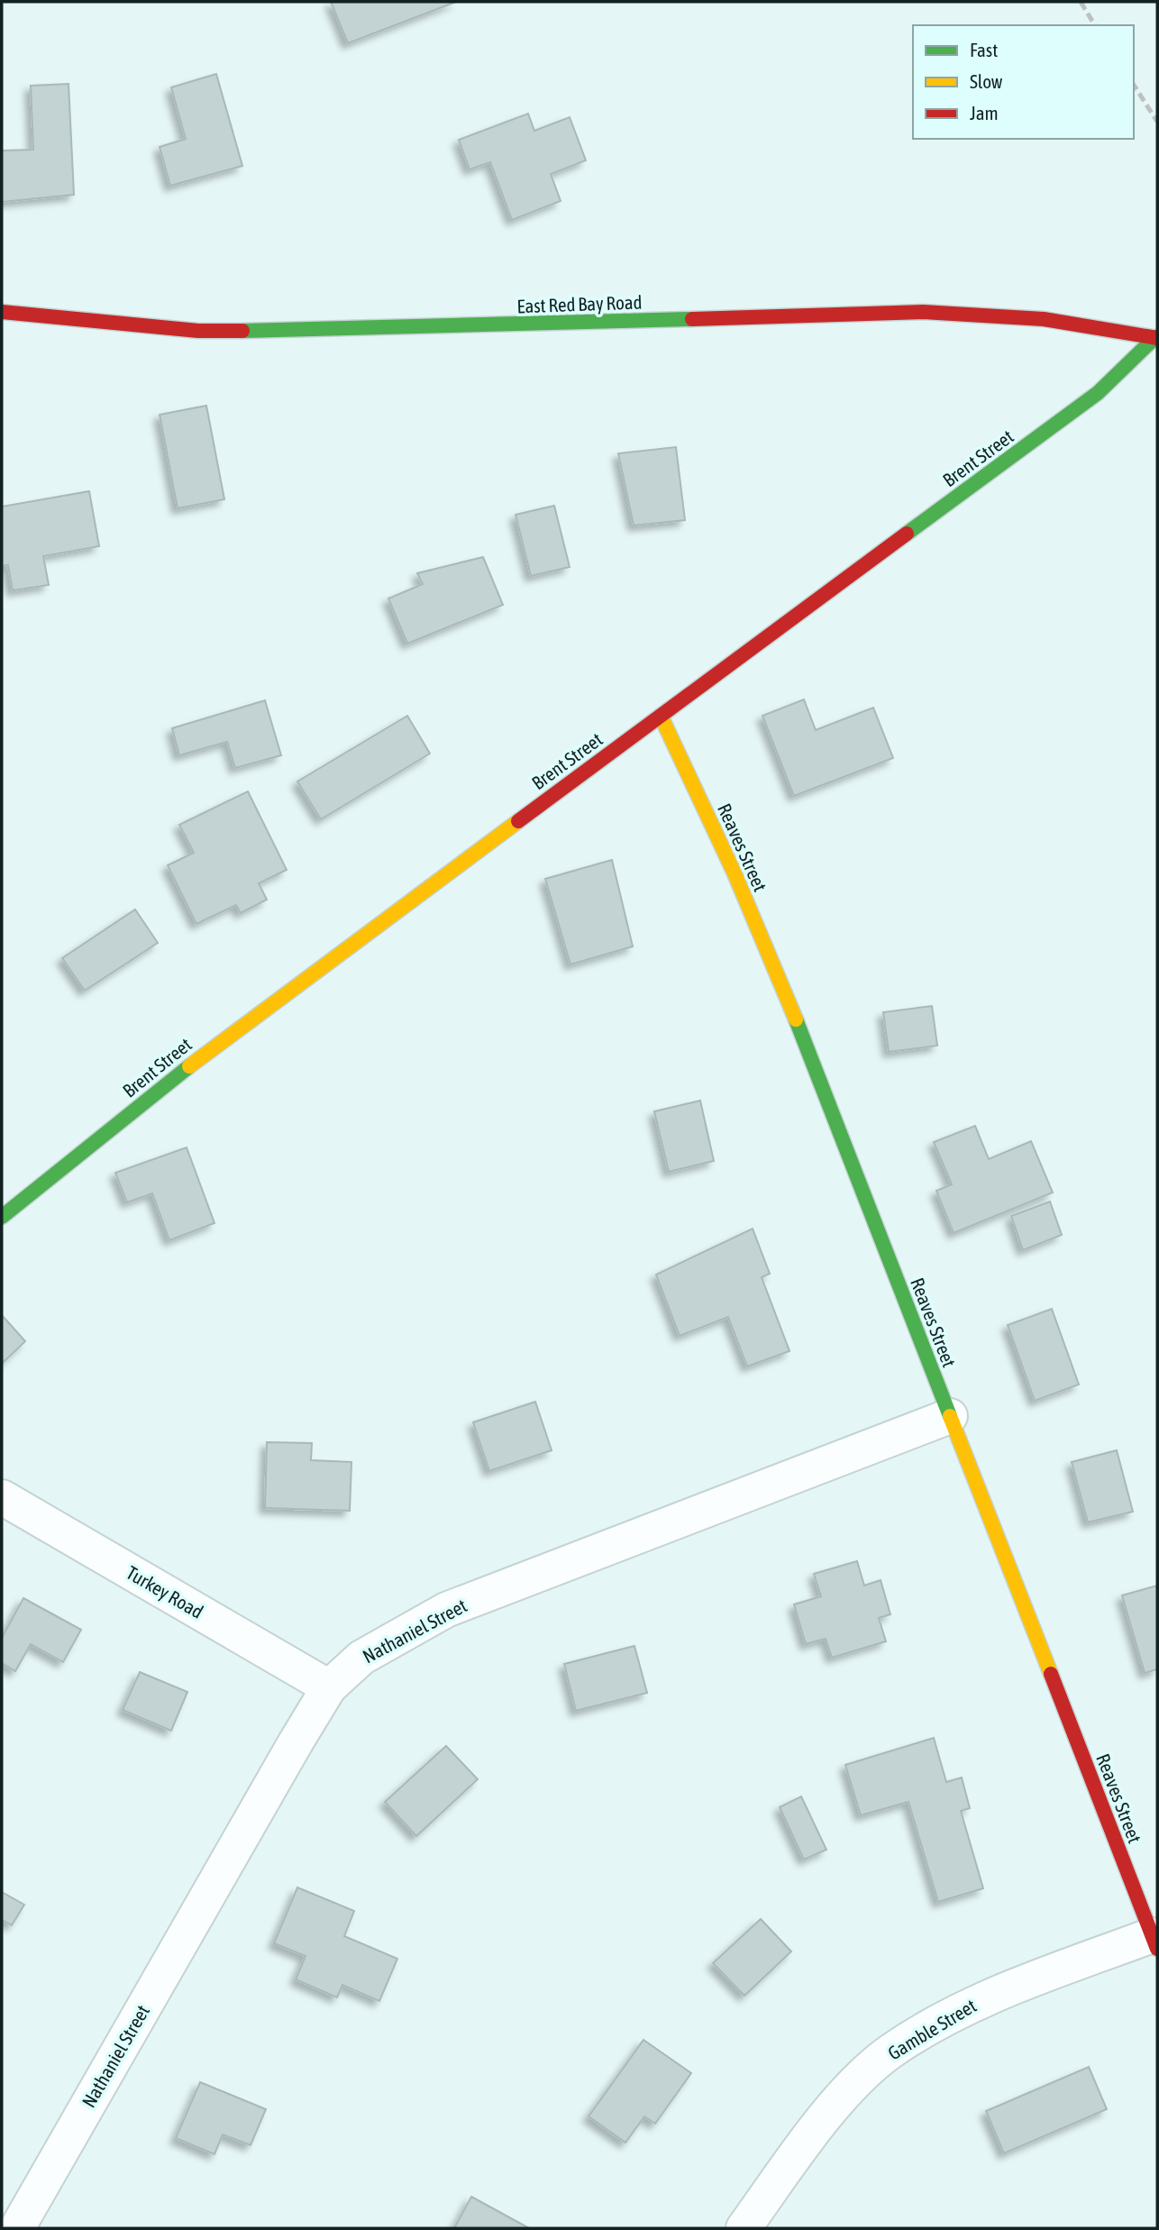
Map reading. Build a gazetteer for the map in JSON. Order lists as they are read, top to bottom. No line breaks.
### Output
{"streets":{"street":["East Red Bay Road","Brent Street","Reaves Street","Turkey Road","Nathaniel Street","Gamble Street"]},"crossings":[["East Red Bay Road","Brent Street"],["Brent Street","Reaves Street"],["Reaves Street","Nathaniel Street"],["Reaves Street","Gamble Street"],["Turkey Road","Nathaniel Street"]],"legend":["Fast","Slow","Jam"]}
